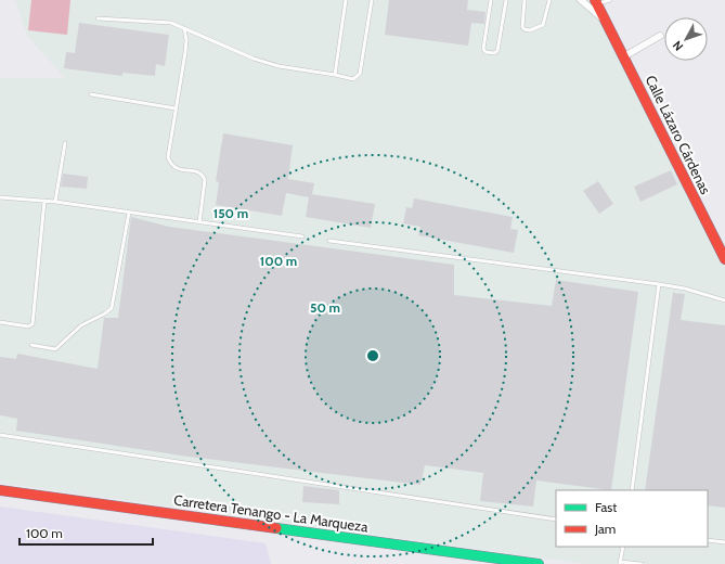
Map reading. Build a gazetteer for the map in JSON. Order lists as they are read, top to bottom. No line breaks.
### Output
{"streets":{"main road":["Calle Lázaro Cárdenas","Carretera Tenango - La Marqueza"]},"legend":["Fast","Jam"],"scale_bar":"100 m","north":"bottom left","rings":["150 m","100 m","50 m"]}
